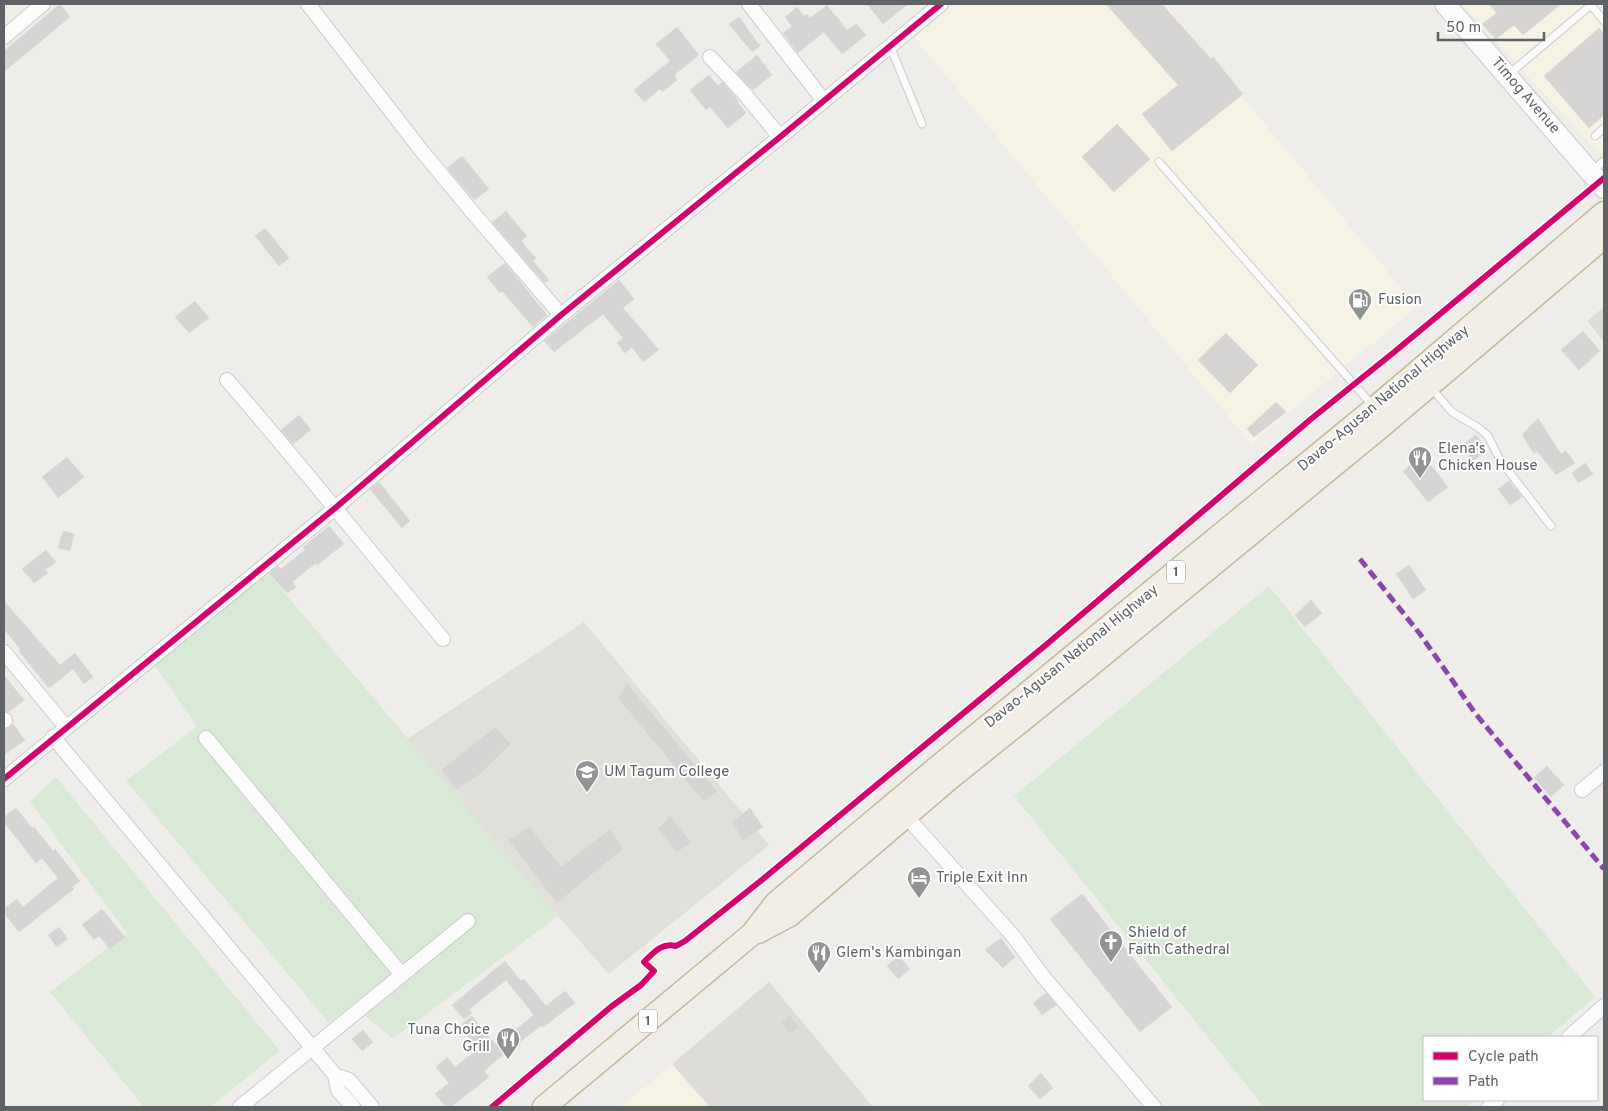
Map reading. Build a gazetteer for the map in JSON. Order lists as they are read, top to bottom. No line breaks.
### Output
{"streets":{"highway":["Davao-Agusan National Highway","1"],"main road":["Timog Avenue"]},"places":{"fuel station":["Fusion"],"restaurant":["Elena's Chicken House","Glem's Kambingan","Tuna Choice Grill"],"school or university":["UM Tagum College"],"hotel":["Triple Exit Inn"],"church":["Shield of Faith Cathedral"]},"legend":["Cycle path","Path"],"scale_bar":"50 m"}
